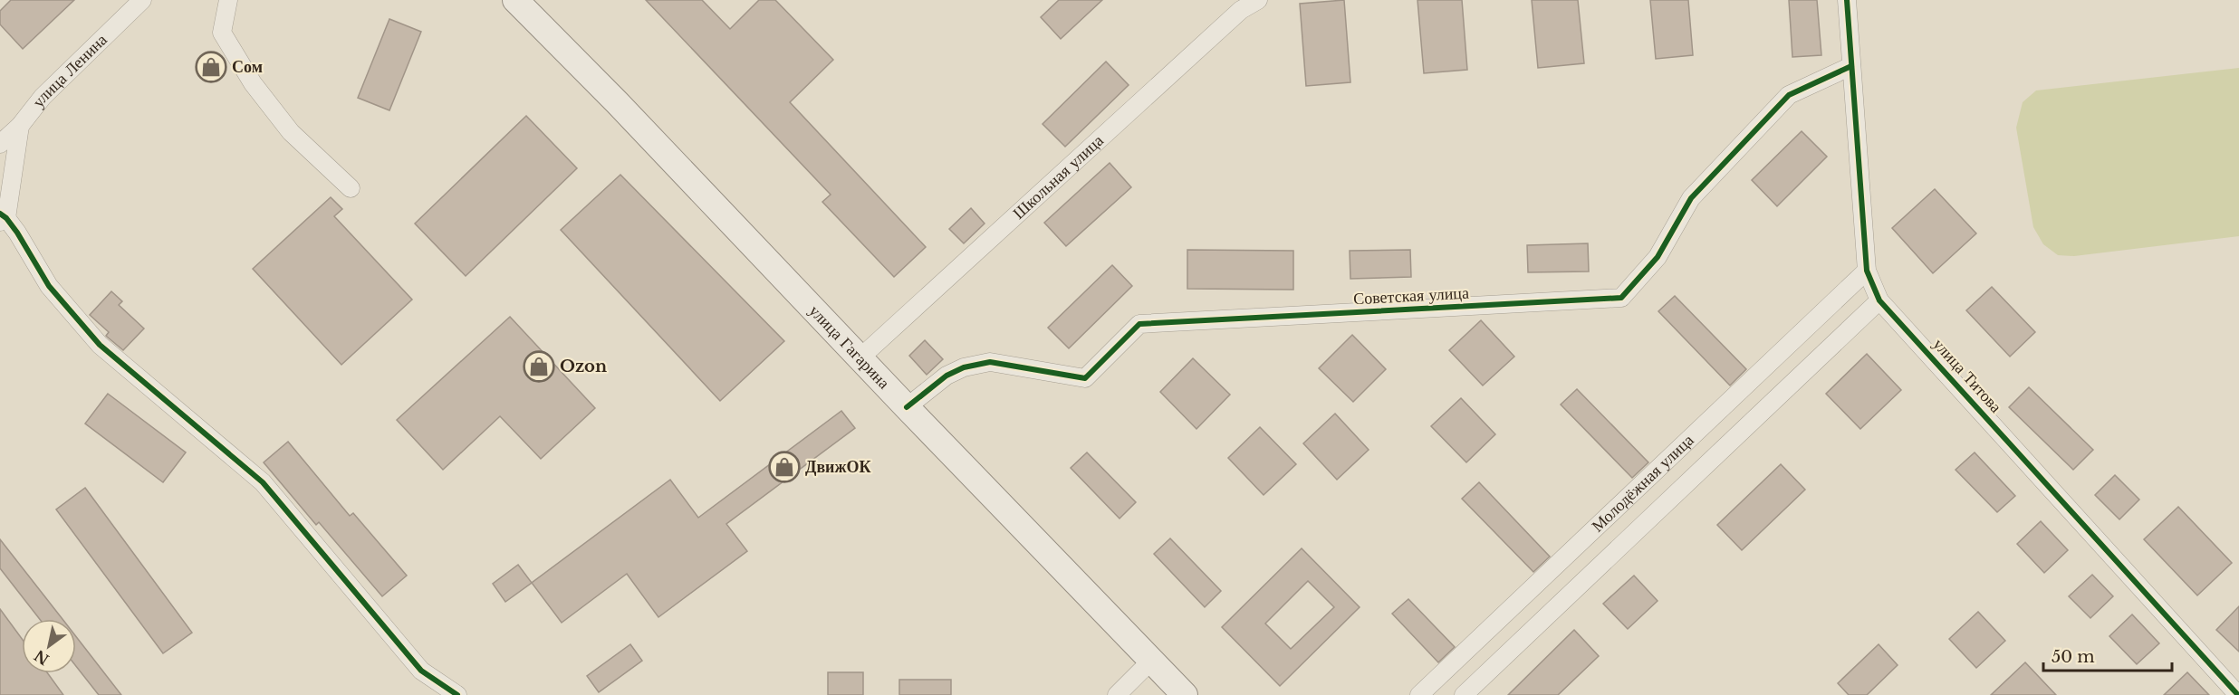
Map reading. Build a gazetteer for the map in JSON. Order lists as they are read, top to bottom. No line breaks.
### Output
{"streets":{"main road":["улица Гагарина"],"street":["улица Ленина","Школьная улица","Советская улица","улица Титова","Молодёжная улица"]},"crossings":[["Школьная улица","улица Гагарина"],["Советская улица","улица Гагарина"],["Советская улица","улица Титова"],["улица Титова","Молодёжная улица"]],"places":{"shop":["Сом","Ozon","ДвижОК"]},"scale_bar":"50 m","north":"bottom left"}
